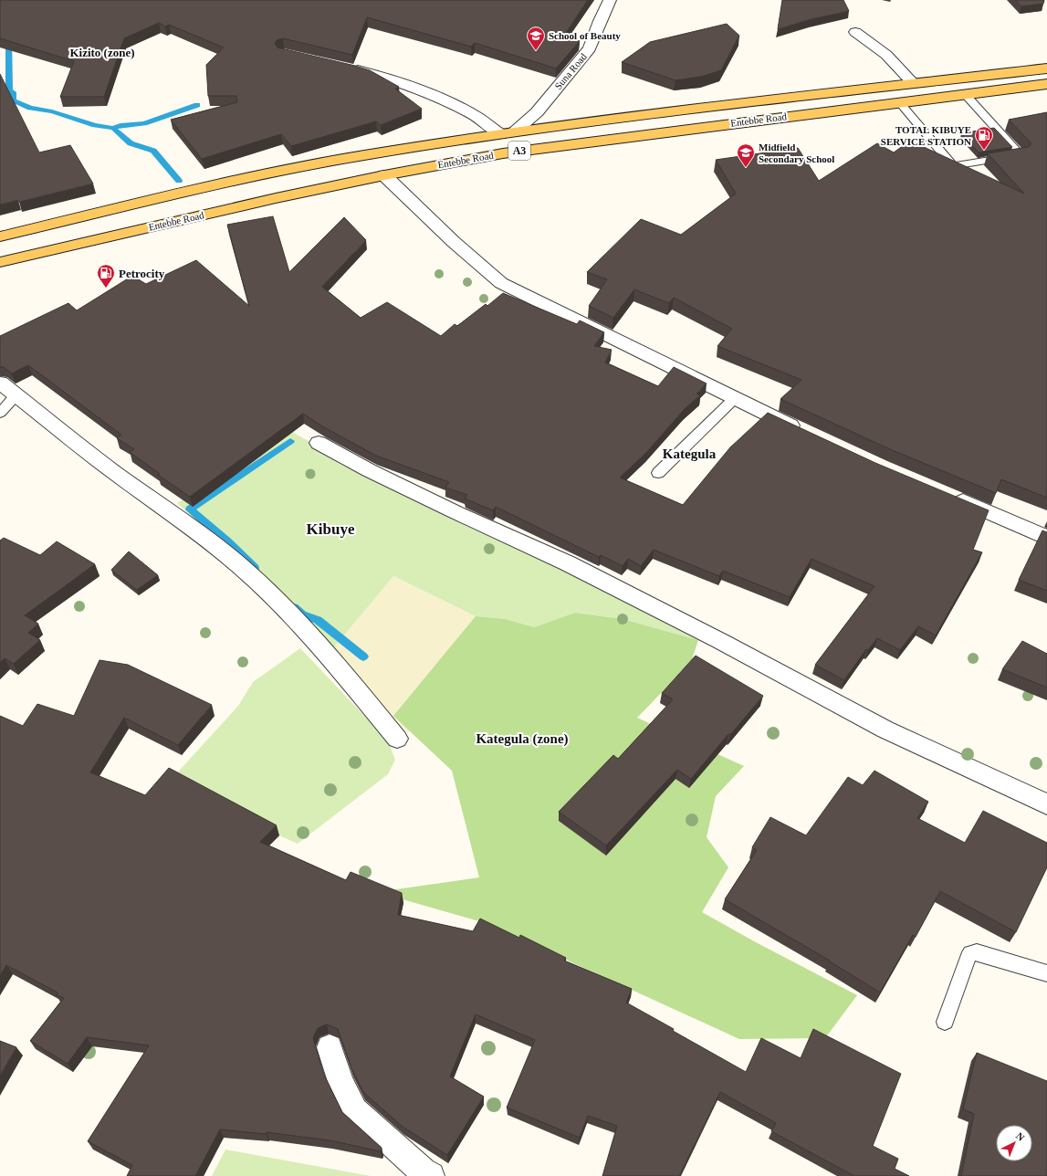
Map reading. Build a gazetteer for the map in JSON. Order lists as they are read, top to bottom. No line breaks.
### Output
{"streets":{"main road":["Entebbe Road","A3"],"street":["Suna Road"]},"crossings":[["Suna Road","Entebbe Road"]],"districts":["Kizito (zone)","Kategula","Kibuye","Kategula (zone)"],"places":{"school or university":["School of Beauty","Midfield Secondary School"],"fuel station":["TOTAL KIBUYE SERVICE STATION","Petrocity"]},"north":"top right"}
